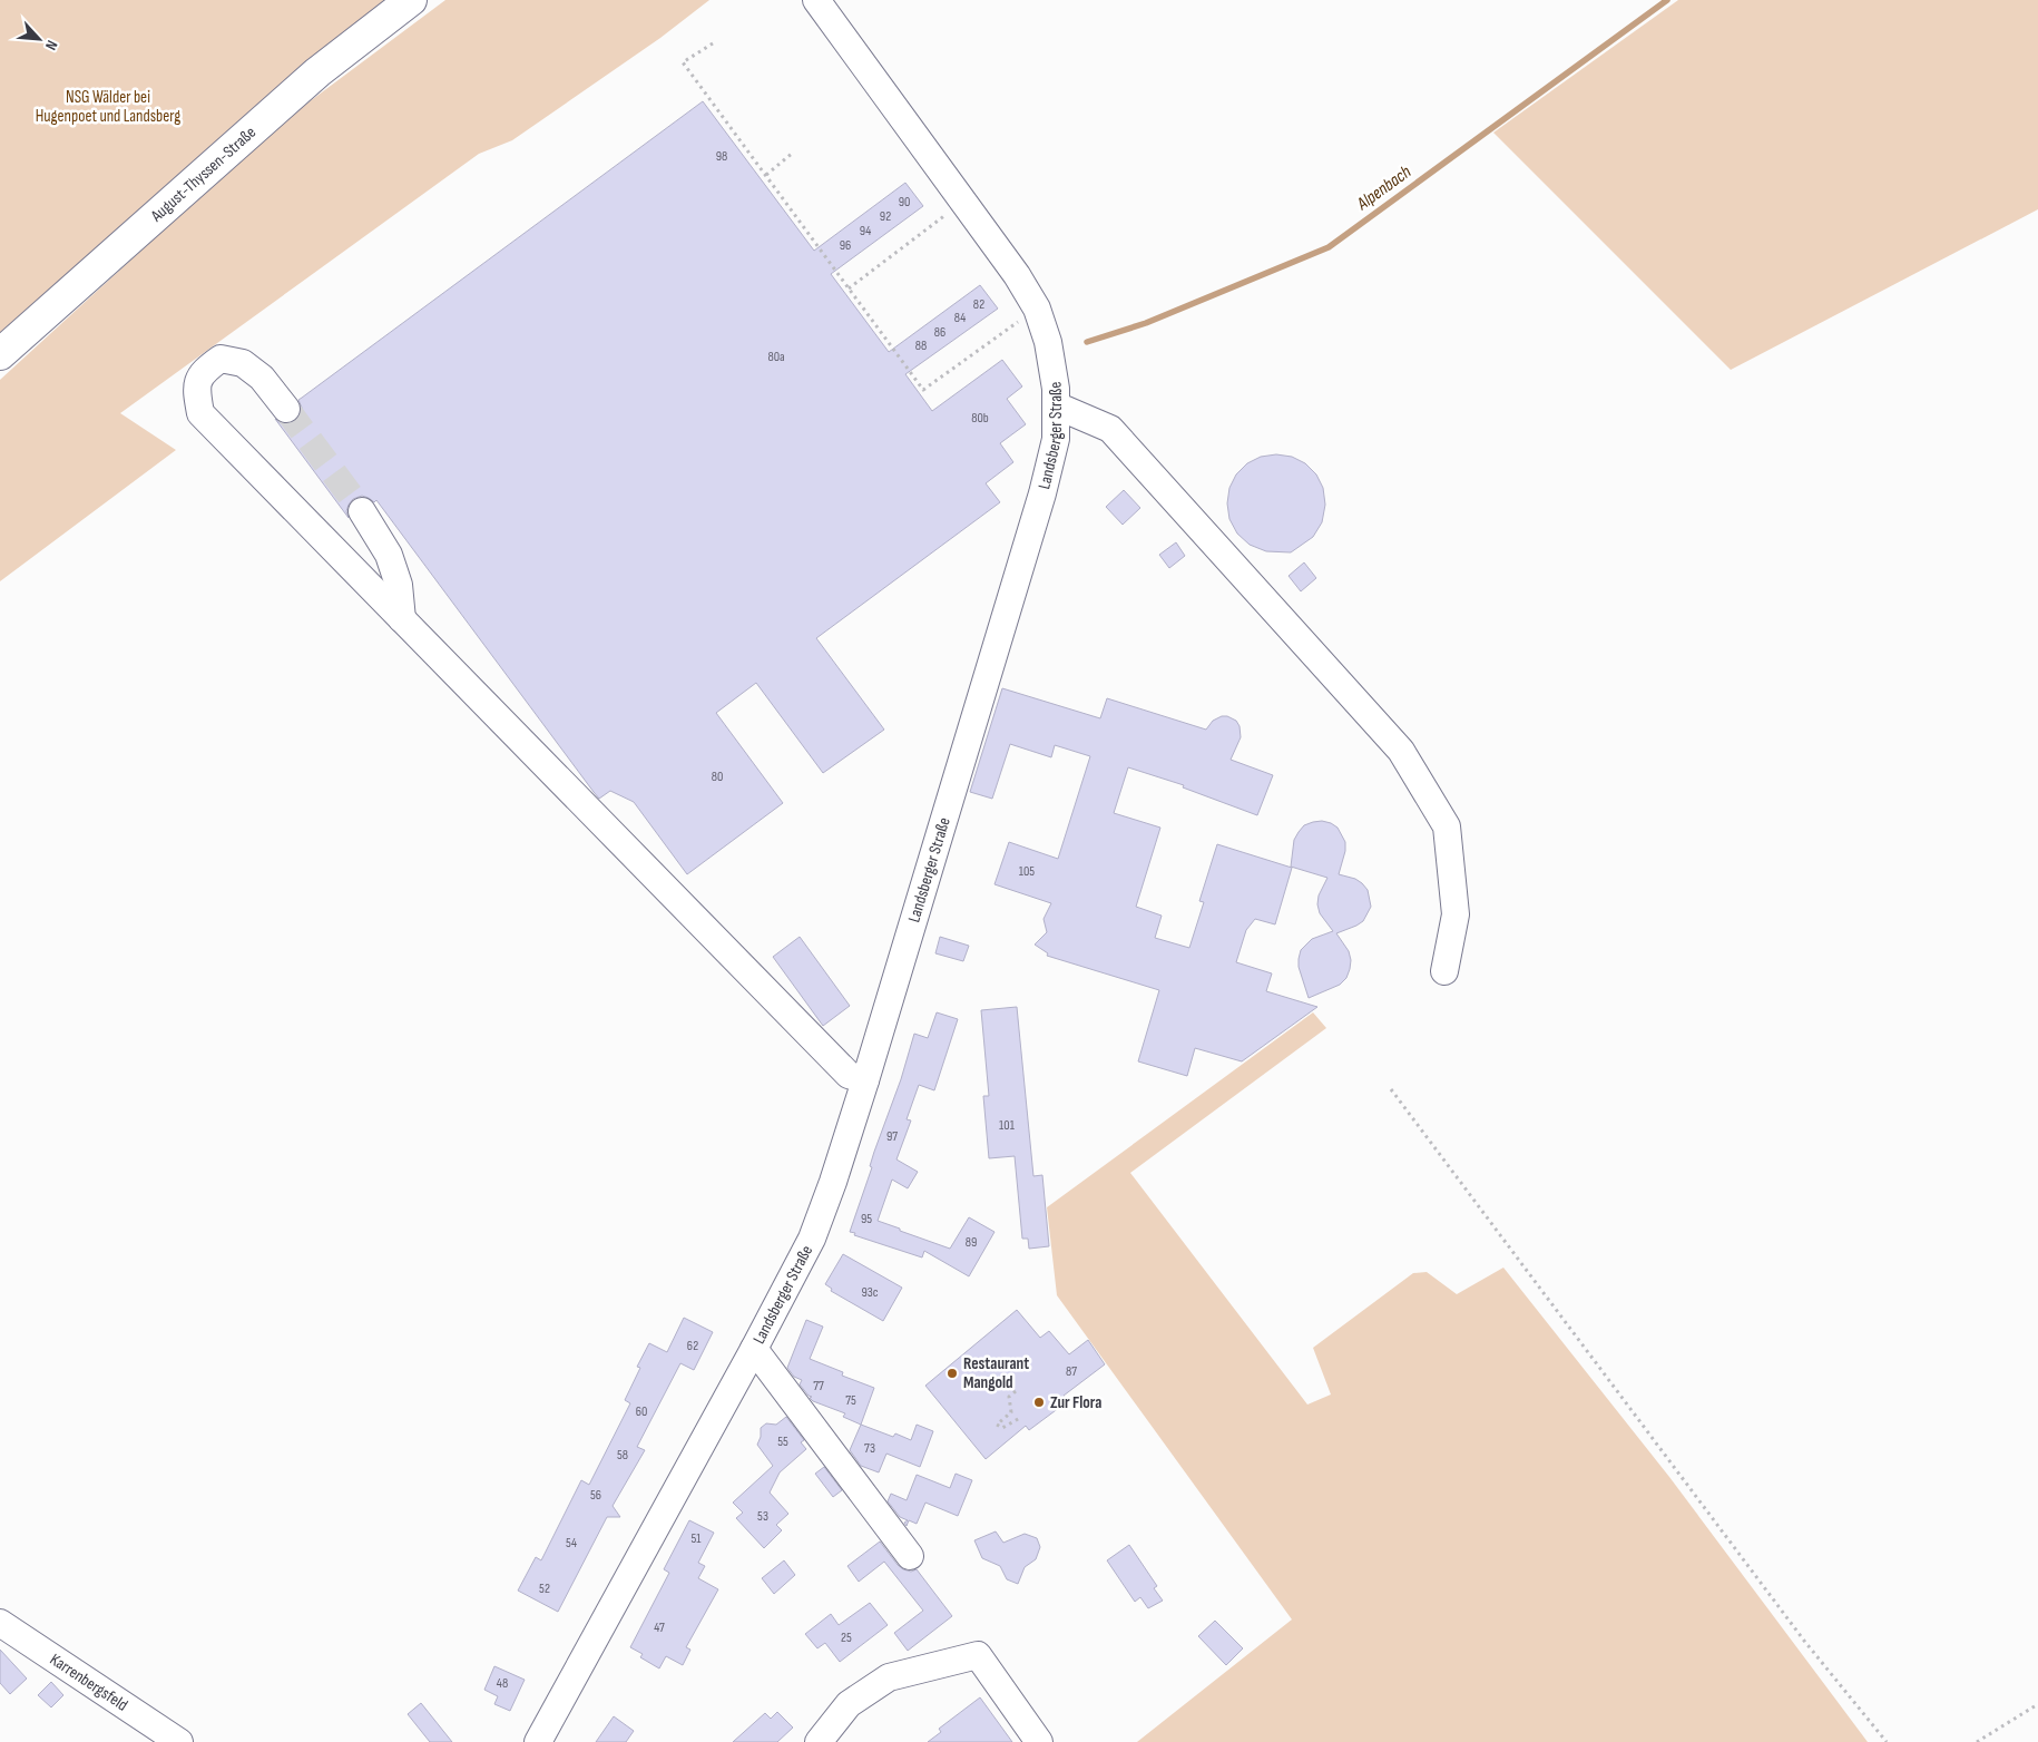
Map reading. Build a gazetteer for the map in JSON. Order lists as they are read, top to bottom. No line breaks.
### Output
{"streets":{"main road":["August-Thyssen-Straße"],"street":["Landsberger Straße","Karrenbergsfeld"]},"water":["Alpenbach"],"parks":["NSG Wälder bei Hugenpoet und Landsberg"],"places":["Restaurant Mangold","Zur Flora"],"house_numbers":["98","90","92","94","96","82","84","86","88","80a","80b","80","105","101","97","95","89","93c","62","87","77","75","60","55","73","58","56","53","51","54","52","47","25","48"],"north":"bottom right"}
